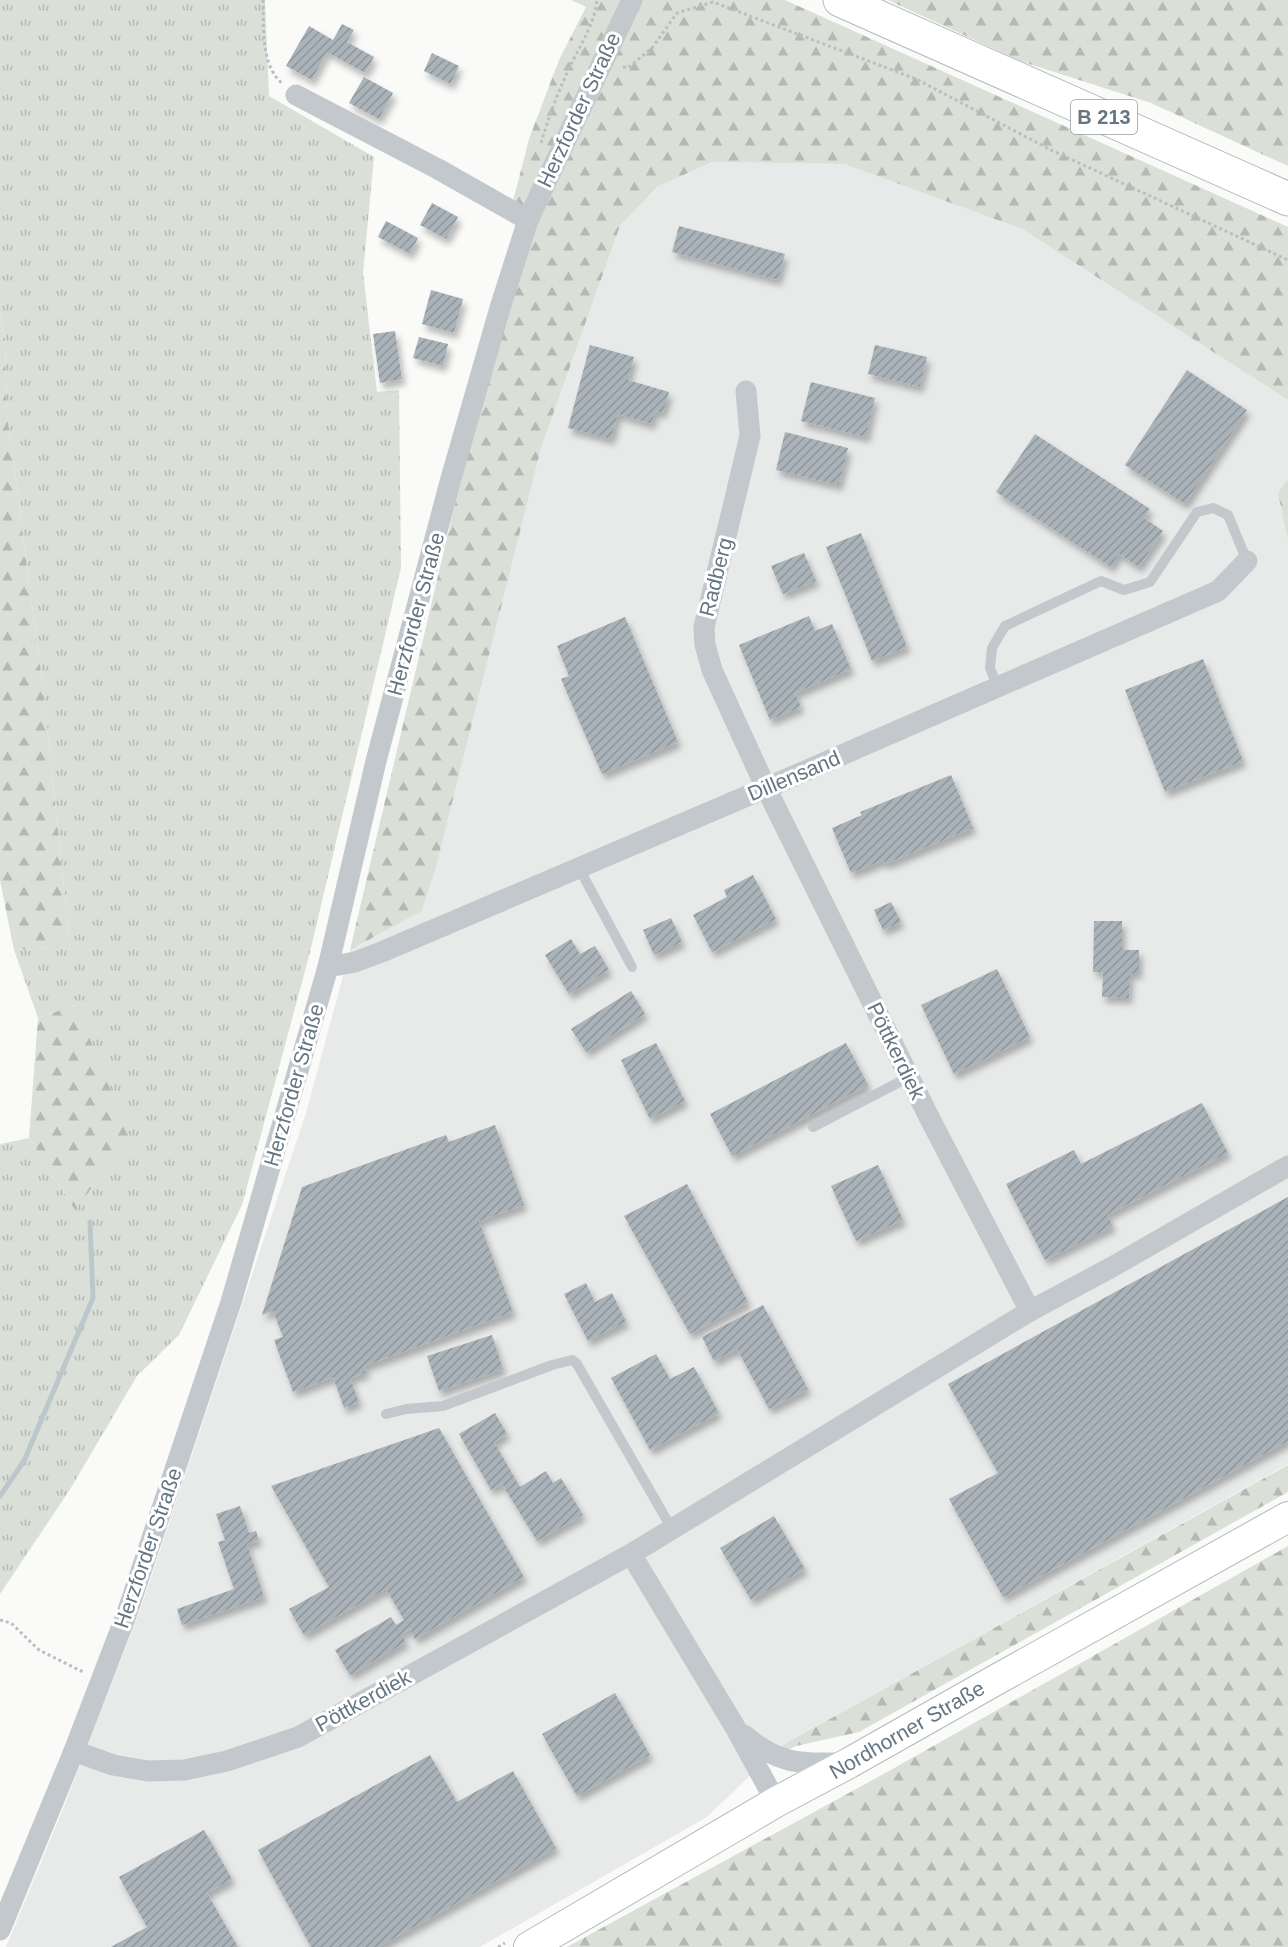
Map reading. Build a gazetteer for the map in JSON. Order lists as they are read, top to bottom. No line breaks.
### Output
{"streets":{"main road":["B 213","Nordhorner Straße"],"street":["Herzforder Straße","Radberg","Dillensand","Pöttkerdiek"]},"crossings":[["Herzforder Straße","Dillensand"],["Herzforder Straße","Pöttkerdiek"],["Radberg","Dillensand"],["Radberg","Pöttkerdiek"],["Dillensand","Pöttkerdiek"]]}
